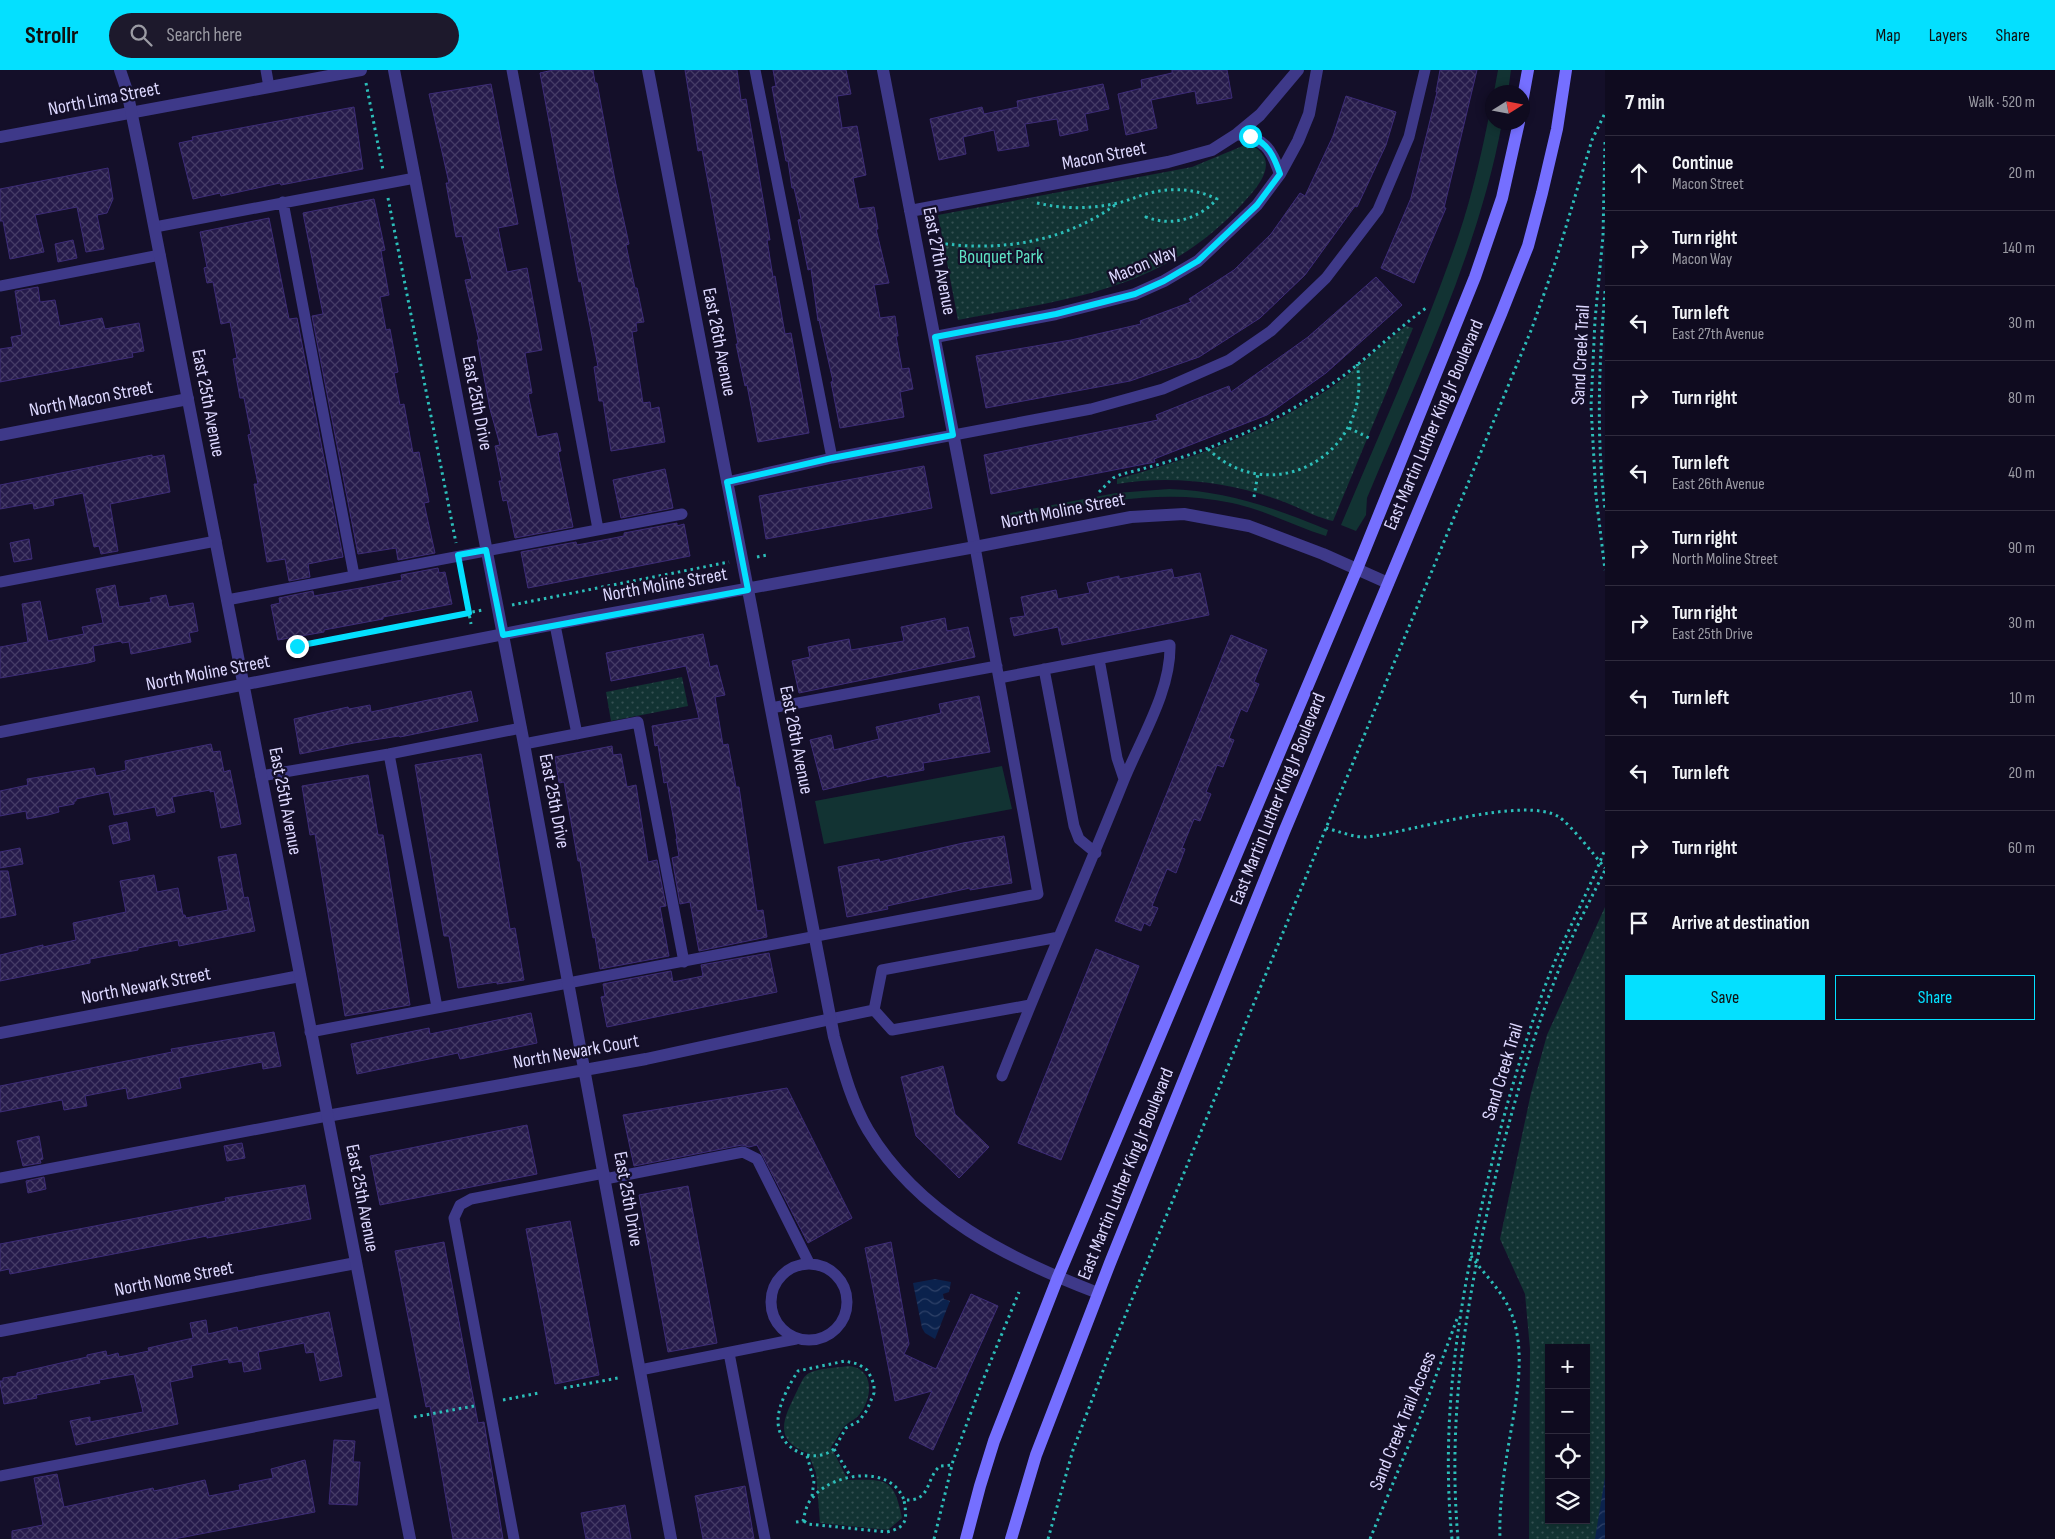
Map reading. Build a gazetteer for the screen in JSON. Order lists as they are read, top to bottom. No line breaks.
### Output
{"streets":{"main road":["East Martin Luther King Jr Boulevard"],"street":["North Lima Street","Macon Street","East 27th Avenue","Macon Way","East 26th Avenue","North Macon Street","East 25th Avenue","East 25th Drive","North Moline Street","North Newark Street","North Newark Court","North Nome Street"],"path":["Sand Creek Trail","Sand Creek Trail Access"]},"crossings":[["North Lima Street","East 25th Avenue"],["Macon Street","East 27th Avenue"],["East 27th Avenue","Macon Way"],["East 27th Avenue","North Moline Street"],["East 26th Avenue","East Martin Luther King Jr Boulevard"],["East 26th Avenue","North Moline Street"],["East 26th Avenue","North Newark Court"],["Sand Creek Trail","Sand Creek Trail Access"],["North Macon Street","East 25th Avenue"],["East 25th Avenue","North Moline Street"],["East 25th Avenue","North Newark Street"],["East 25th Avenue","North Newark Court"],["East 25th Avenue","North Nome Street"],["East 25th Drive","North Moline Street"],["East 25th Drive","North Newark Court"],["East Martin Luther King Jr Boulevard","North Moline Street"]],"parks":["Bouquet Park"],"north":"right","page":{"header":"Strollr","search":"Search here","nav":["Map","Layers","Share"],"heading":["7 min","Walk · 520 m"],"list":[["Continue","Macon Street","20 m"],["Turn right","Macon Way","140 m"],["Turn left","East 27th Avenue","30 m"],["Turn right","80 m"],["Turn left","East 26th Avenue","40 m"],["Turn right","North Moline Street","90 m"],["Turn right","East 25th Drive","30 m"],["Turn left","10 m"],["Turn left","20 m"],["Turn right","60 m"],"Arrive at destination"],"buttons":["Save","Share"],"map_buttons":["+","−"]}}
